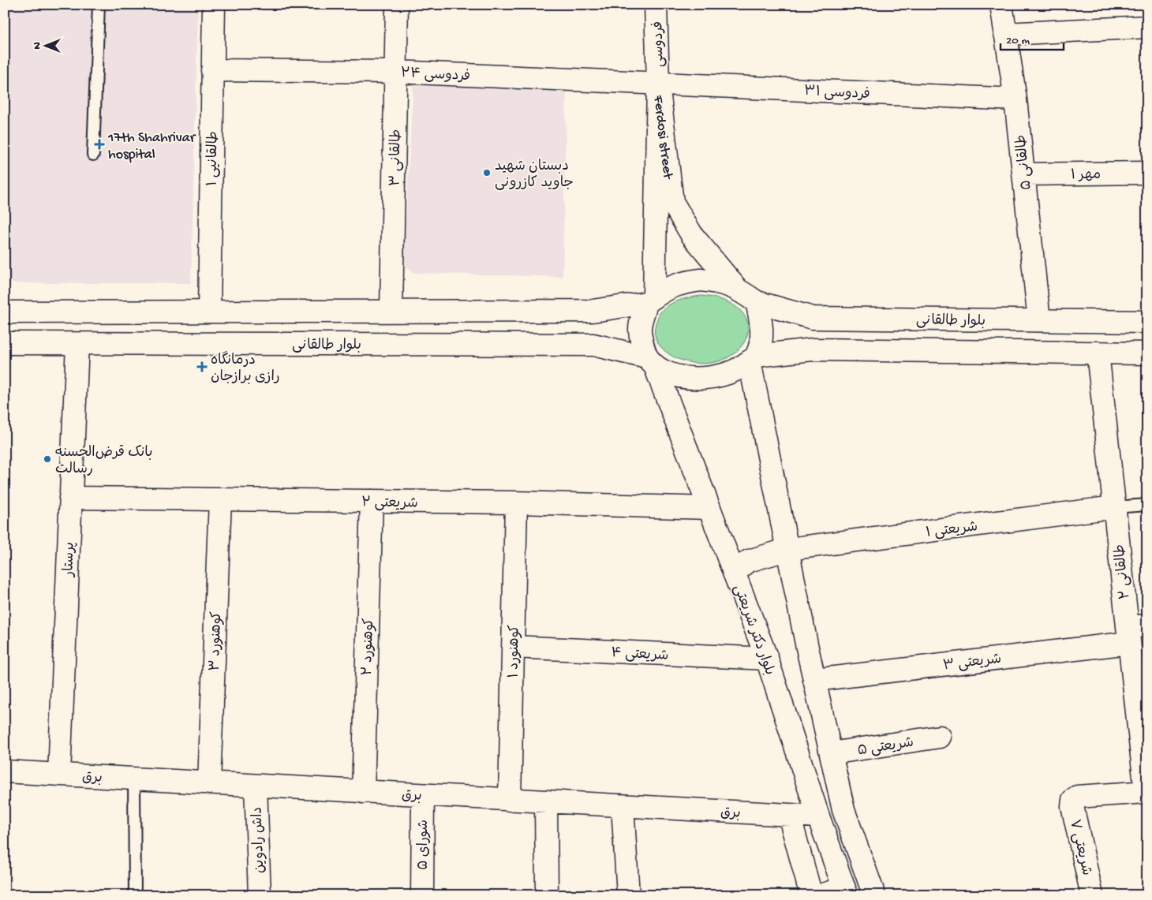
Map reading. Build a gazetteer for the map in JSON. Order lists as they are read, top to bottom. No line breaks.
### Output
{"streets":{"street":["فردوسی","فردوسی ۲۴","فردوسی ۳۱","Ferdosi street","طالقانی ۳","طالقانیی ۱","طالقانی ۵","مهر ۱","بلوار طالقانی","شریعتی ۲","شریعتی ۱","پرستار","طالقانی ۲","بلوار دکتر شریعتی","کوهنورد ۳","کوهنورد ۲","کوهنورد ۱","شریعتی ۴","شریعتی ۳","شریعتی ۵","برق","داش رادوین","شورای ۵","شریعتی ۷"]},"crossings":[["فردوسی","فردوسی ۲۴"],["فردوسی","فردوسی ۳۱"],["فردوسی","Ferdosi street"],["فردوسی ۲۴","فردوسی ۳۱"],["فردوسی ۲۴","Ferdosi street"],["فردوسی ۲۴","طالقانی ۳"],["فردوسی ۲۴","طالقانیی ۱"],["فردوسی ۳۱","Ferdosi street"],["فردوسی ۳۱","طالقانی ۵"],["Ferdosi street","بلوار طالقانی"],["Ferdosi street","بلوار دکتر شریعتی"],["طالقانی ۵","مهر ۱"],["طالقانی ۵","بلوار طالقانی"],["بلوار طالقانی","پرستار"],["بلوار طالقانی","بلوار دکتر شریعتی"],["شریعتی ۲","پرستار"],["شریعتی ۲","بلوار دکتر شریعتی"],["شریعتی ۲","کوهنورد ۳"],["شریعتی ۲","کوهنورد ۲"],["شریعتی ۲","کوهنورد ۱"],["شریعتی ۱","طالقانی ۲"],["شریعتی ۱","بلوار دکتر شریعتی"],["پرستار","برق"],["طالقانی ۲","شریعتی ۳"],["طالقانی ۲","شریعتی ۷"],["بلوار دکتر شریعتی","شریعتی ۴"],["بلوار دکتر شریعتی","برق"],["کوهنورد ۳","برق"],["کوهنورد ۲","برق"],["کوهنورد ۱","شریعتی ۴"],["کوهنورد ۱","برق"],["برق","داش رادوین"],["برق","شورای ۵"]],"places":{"health":["17th Shahrivar hospital","درمانگاه رازی برازجان"],"other":["دبستان شهید جاوید کازرونی","بانک قرض‌الحسنه رسالت"]},"scale_bar":"20 m","north":"left"}
